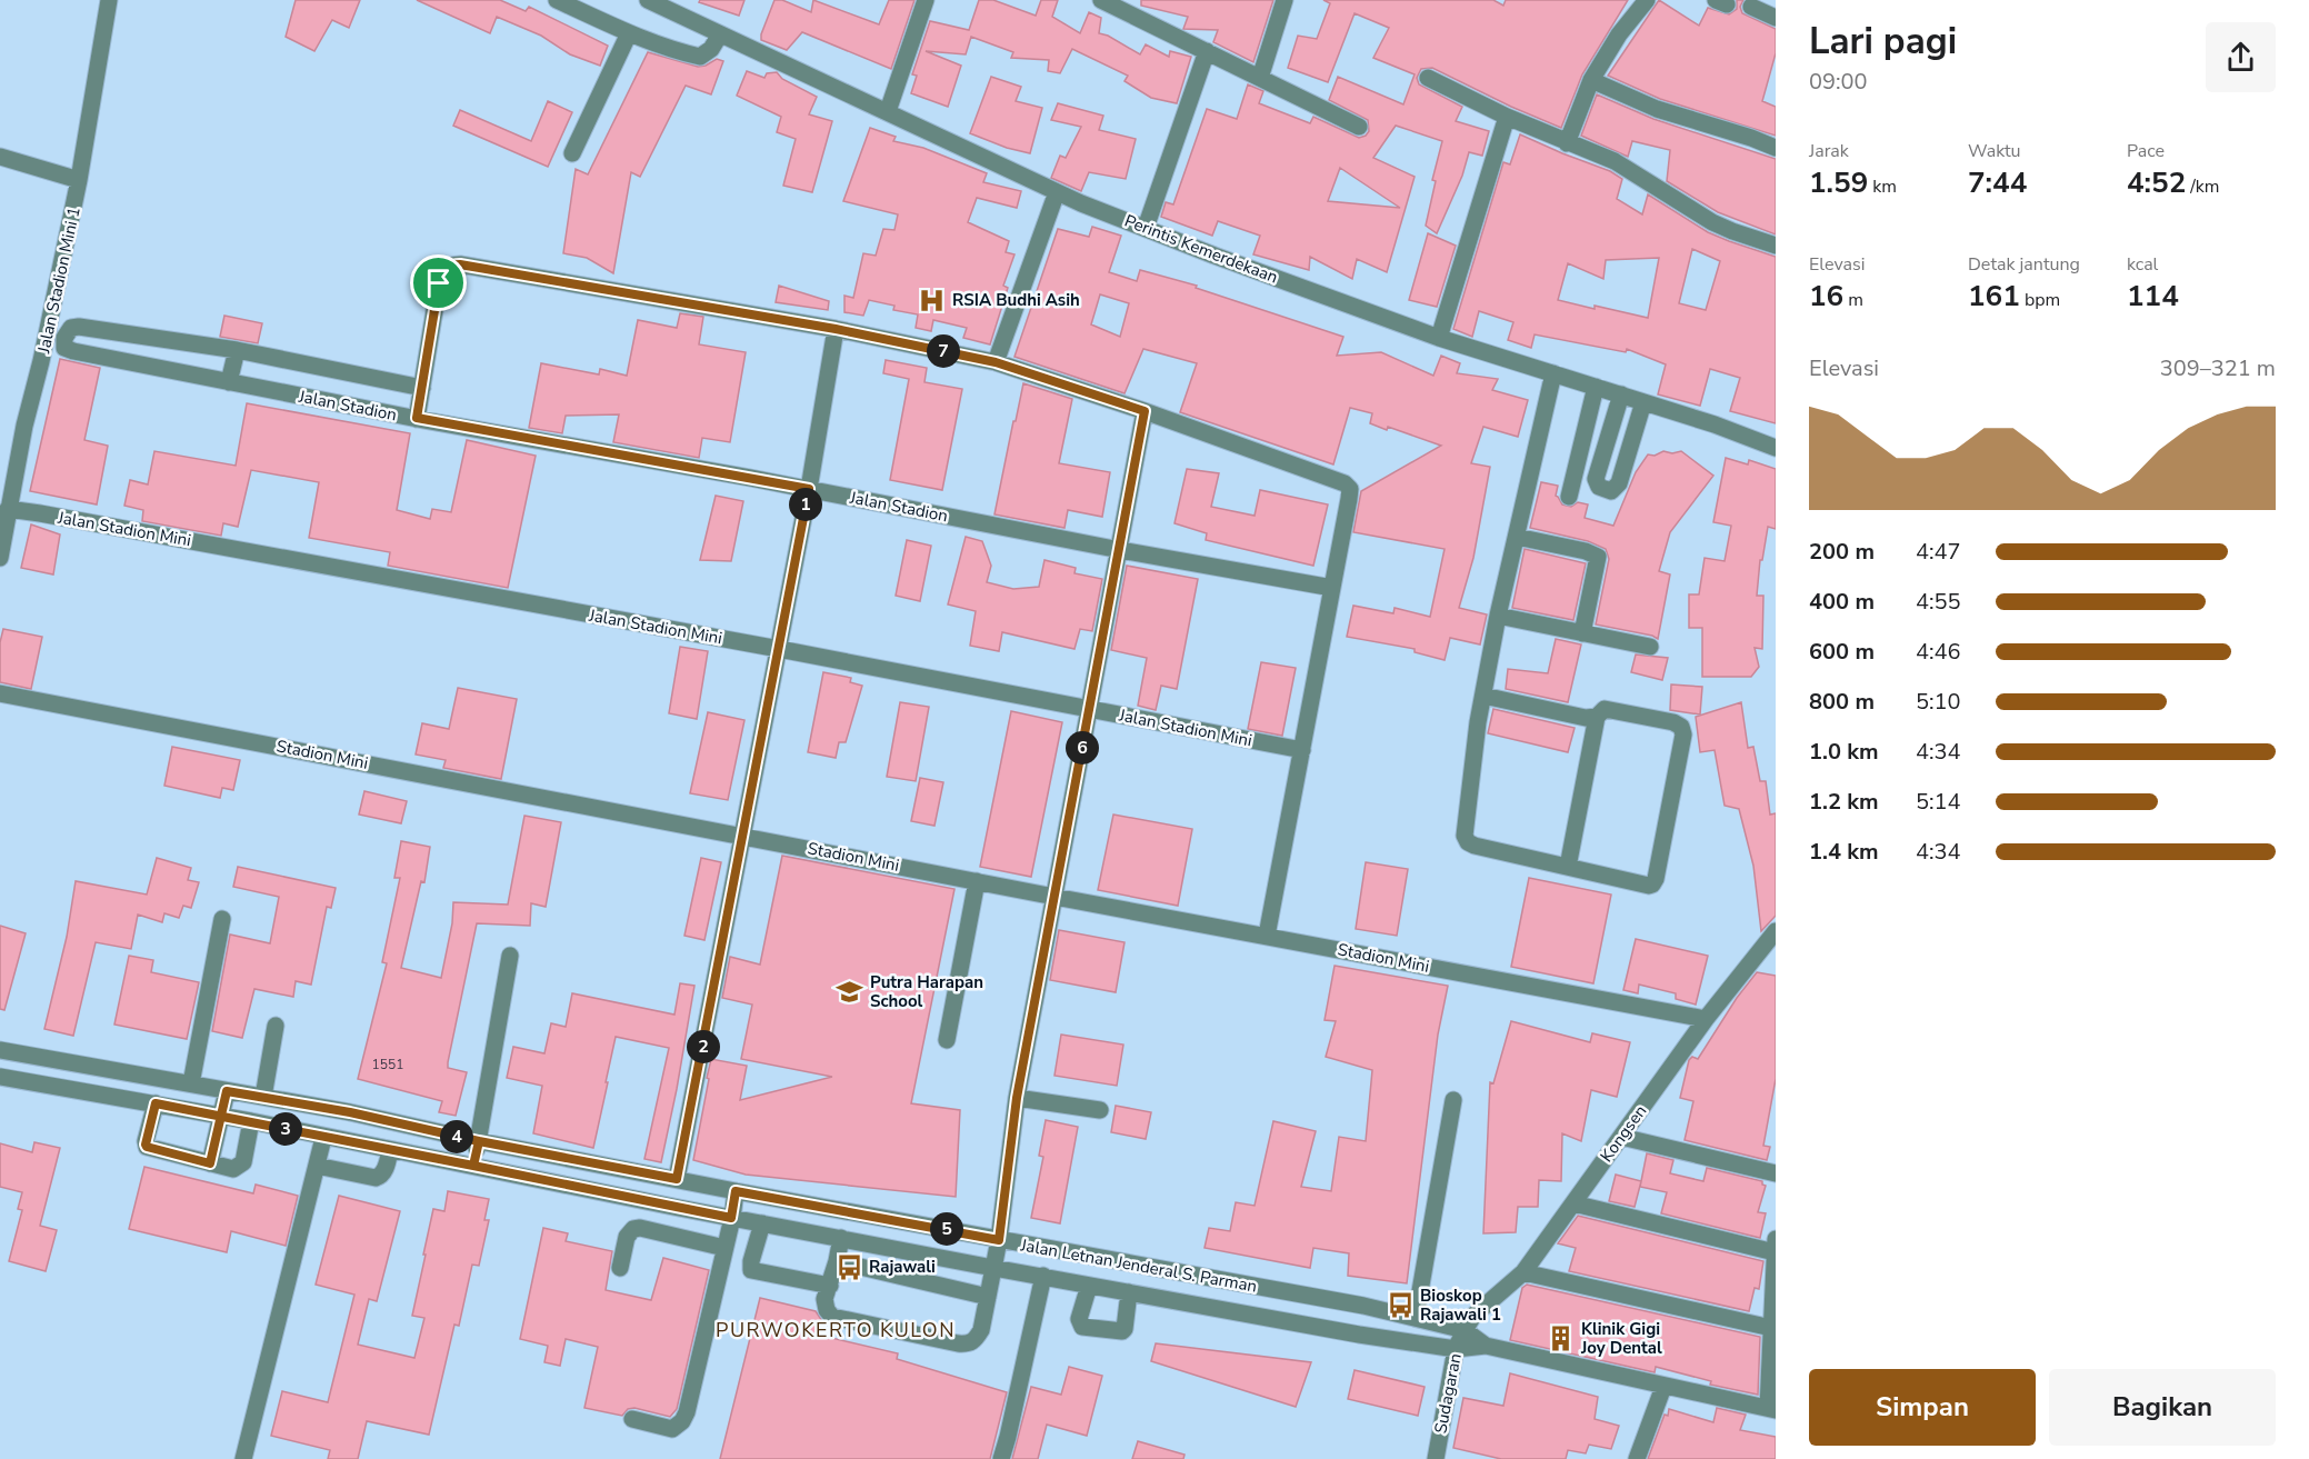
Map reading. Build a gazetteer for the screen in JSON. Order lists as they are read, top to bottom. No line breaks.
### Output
{"streets":{"street":["Perintis Kemerdekaan","Jalan Stadion Mini 1","Jalan Stadion","Jalan Stadion Mini","Stadion Mini","Kongsen","Jalan Letnan Jenderal S. Parman","Sudagaran"]},"crossings":[["Jalan Stadion Mini 1","Jalan Stadion"],["Jalan Stadion Mini 1","Jalan Stadion Mini"],["Stadion Mini","Kongsen"],["Kongsen","Jalan Letnan Jenderal S. Parman"],["Kongsen","Sudagaran"],["Jalan Letnan Jenderal S. Parman","Sudagaran"]],"districts":["PURWOKERTO KULON"],"places":{"hospital":["RSIA Budhi Asih"],"school or university":["Putra Harapan School"],"bus stop":["Rajawali","Bioskop Rajawali 1"],"building":["Klinik Gigi Joy Dental"]},"house_numbers":["1551"],"page":{"heading":["Lari pagi","09:00"],"stats":[["Jarak","1.59 km"],["Waktu","7:44"],["Pace","4:52 /km"],["Elevasi","16 m"],["Detak jantung","161 bpm"],["kcal","114"]],"pins":["7","1","6","2","3","4","5"],"chart":["Elevasi","309–321 m"],"list":[{"name":"200 m","note":"4:47"},{"name":"400 m","note":"4:55"},{"name":"600 m","note":"4:46"},{"name":"800 m","note":"5:10"},{"name":"1.0 km","note":"4:34"},{"name":"1.2 km","note":"5:14"},{"name":"1.4 km","note":"4:34"}],"buttons":["Simpan","Bagikan"]}}
